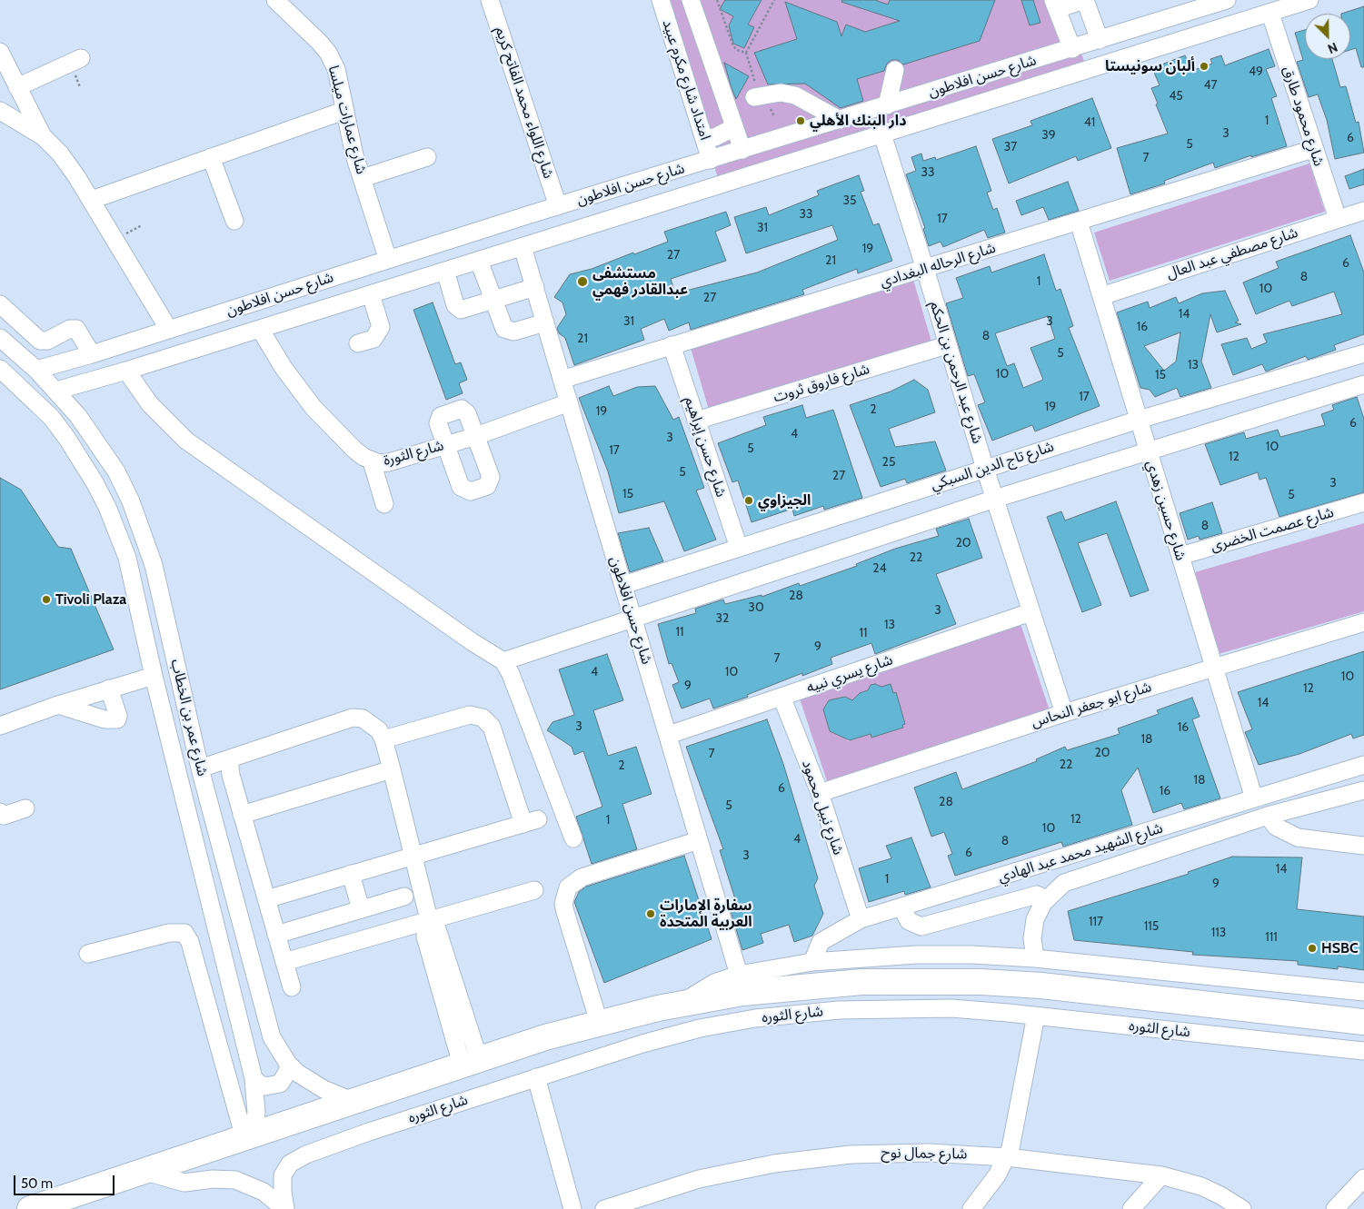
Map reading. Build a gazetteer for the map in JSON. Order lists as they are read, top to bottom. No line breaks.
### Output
{"streets":{"highway":["شارع الثوره"],"street":["شارع حسن افلاطون","امتداد شارع مكرم عبيد","شارع اللواء محمد الفاتح كريم","شارع محمود طارق","شارع عمارات ميلسا","شارع مصطفي عبد العال","شارع الرحاله البغدادي","شارع عبد الرحمن بن الحكم","شارع فاروق ثروت","شارع حسن إبراهيم","شارع الثورة","شارع تاج الدين السبكي","شارع حسين زهدي","شارع عصمت الخضرى","شارع يسري نبيه","شارع ابو جعفر النحاس","شارع عمر بن الخطاب","شارع نبيل محمود","شارع الشهيد محمد عبد الهادي","شارع جمال نوح"]},"crossings":[["شارع حسن افلاطون","امتداد شارع مكرم عبيد"],["شارع حسن افلاطون","شارع اللواء محمد الفاتح كريم"],["شارع حسن افلاطون","شارع محمود طارق"],["شارع حسن افلاطون","شارع عمارات ميلسا"],["شارع حسن افلاطون","شارع الرحاله البغدادي"],["شارع حسن افلاطون","شارع عبد الرحمن بن الحكم"],["شارع حسن افلاطون","شارع الثورة"],["شارع حسن افلاطون","شارع تاج الدين السبكي"],["شارع حسن افلاطون","شارع يسري نبيه"],["شارع حسن افلاطون","شارع عمر بن الخطاب"],["شارع حسن افلاطون","شارع الثوره"],["شارع محمود طارق","شارع مصطفي عبد العال"],["شارع محمود طارق","شارع الرحاله البغدادي"],["شارع مصطفي عبد العال","شارع حسين زهدي"],["شارع الرحاله البغدادي","شارع عبد الرحمن بن الحكم"],["شارع الرحاله البغدادي","شارع حسن إبراهيم"],["شارع الرحاله البغدادي","شارع حسين زهدي"],["شارع عبد الرحمن بن الحكم","شارع فاروق ثروت"],["شارع عبد الرحمن بن الحكم","شارع تاج الدين السبكي"],["شارع عبد الرحمن بن الحكم","شارع يسري نبيه"],["شارع عبد الرحمن بن الحكم","شارع ابو جعفر النحاس"],["شارع فاروق ثروت","شارع حسن إبراهيم"],["شارع حسن إبراهيم","شارع تاج الدين السبكي"],["شارع تاج الدين السبكي","شارع حسين زهدي"],["شارع حسين زهدي","شارع عصمت الخضرى"],["شارع حسين زهدي","شارع ابو جعفر النحاس"],["شارع حسين زهدي","شارع الشهيد محمد عبد الهادي"],["شارع يسري نبيه","شارع نبيل محمود"],["شارع ابو جعفر النحاس","شارع نبيل محمود"],["شارع عمر بن الخطاب","شارع الثوره"],["شارع نبيل محمود","شارع الشهيد محمد عبد الهادي"],["شارع الشهيد محمد عبد الهادي","شارع الثوره"]],"places":["ألبان سونيستا","دار البنك الأهلي","مستشفى عبدالقادر فهمي","الجيزاوي","Tivoli Plaza","سفارة الإمارات العربية المتحدة","HSBC"],"house_numbers":["49","47","45","1","41","3","39","6","5","37","7","33","35","33","17","31","19","27","21","6","8","1","10","27","14","31","3","16","8","21","5","13","10","15","17","19","2","19","6","4","3","10","5","17","12","25","5","27","3","15","5","8","20","22","24","28","30","3","32","13","11","11","9","7","4","10","10","9","12","14","3","16","18","20","7","22","2","18","6","16","28","5","12","1","10","4","8","6","3","14","1","9","117","115","113","111"],"scale_bar":"50 m","north":"bottom right"}
